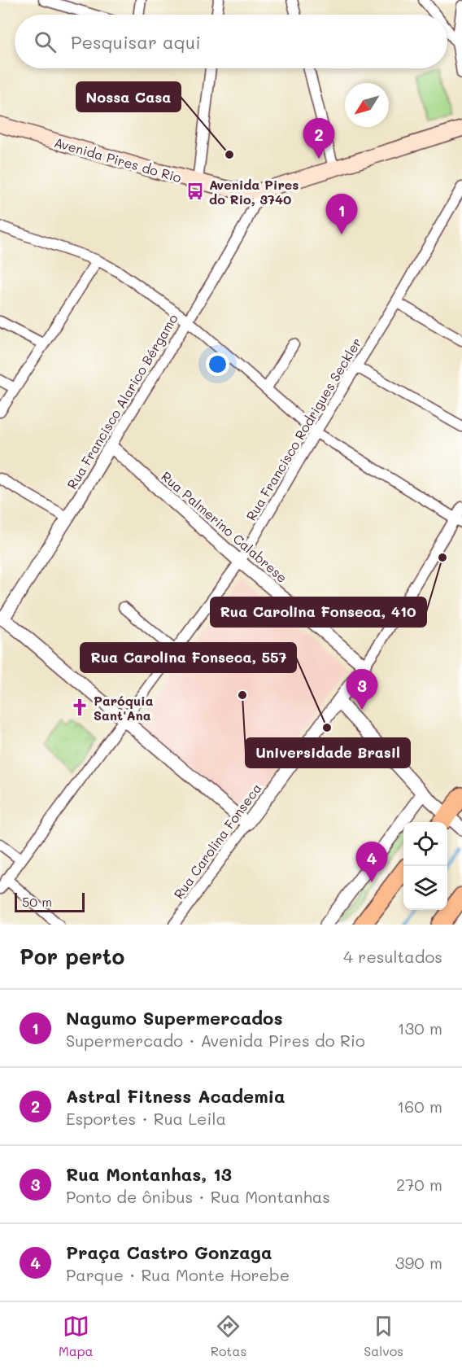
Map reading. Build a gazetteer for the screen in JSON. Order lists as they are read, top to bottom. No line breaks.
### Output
{"streets":{"main road":["Avenida Pires do Rio"],"street":["Rua Francisco Alarico Bérgamo","Rua Francisco Rodrigues Seckler","Rua Palmerino Calabrese","Rua Carolina Fonseca"]},"crossings":[["Avenida Pires do Rio","Rua Francisco Alarico Bérgamo"],["Rua Francisco Alarico Bérgamo","Rua Palmerino Calabrese"],["Rua Francisco Rodrigues Seckler","Rua Palmerino Calabrese"],["Rua Palmerino Calabrese","Rua Carolina Fonseca"]],"places":{"other":["Nossa Casa","Rua Carolina Fonseca, 410","Universidade Brasil","Rua Carolina Fonseca, 557"],"bus stop":["Avenida Pires do Rio, 3740"],"church":["Paróquia Sant'Ana"]},"scale_bar":"50 m","north":"bottom left","page":{"search":"Pesquisar aqui","pins":["2","1","3","4"],"scale":"50 m","heading":["Por perto","4 resultados"],"list":[{"mark":"1","name":"Nagumo Supermercados","note":"Supermercado · Avenida Pires do Rio","value":"130 m"},{"mark":"2","name":"Astral Fitness Academia","note":"Esportes · Rua Leila","value":"160 m"},{"mark":"3","name":"Rua Montanhas, 13","note":"Ponto de ônibus · Rua Montanhas","value":"270 m"},{"mark":"4","name":"Praça Castro Gonzaga","note":"Parque · Rua Monte Horebe","value":"390 m"}],"nav":["Mapa","Rotas","Salvos"]}}
